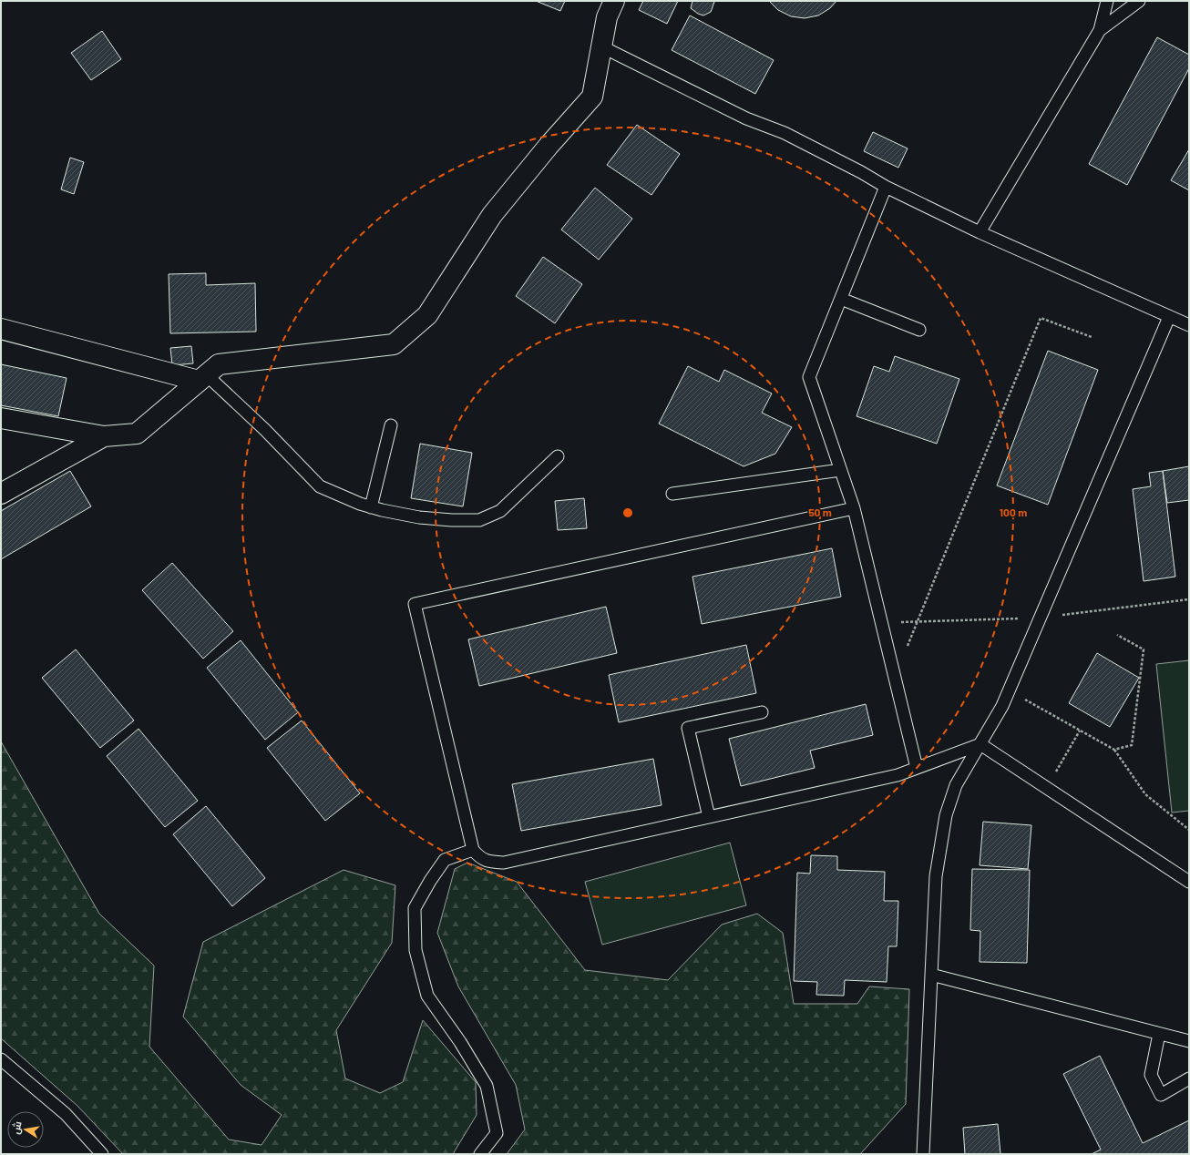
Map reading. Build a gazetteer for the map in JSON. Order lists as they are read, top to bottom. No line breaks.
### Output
{"north":"left","rings":["50 m","100 m"]}
